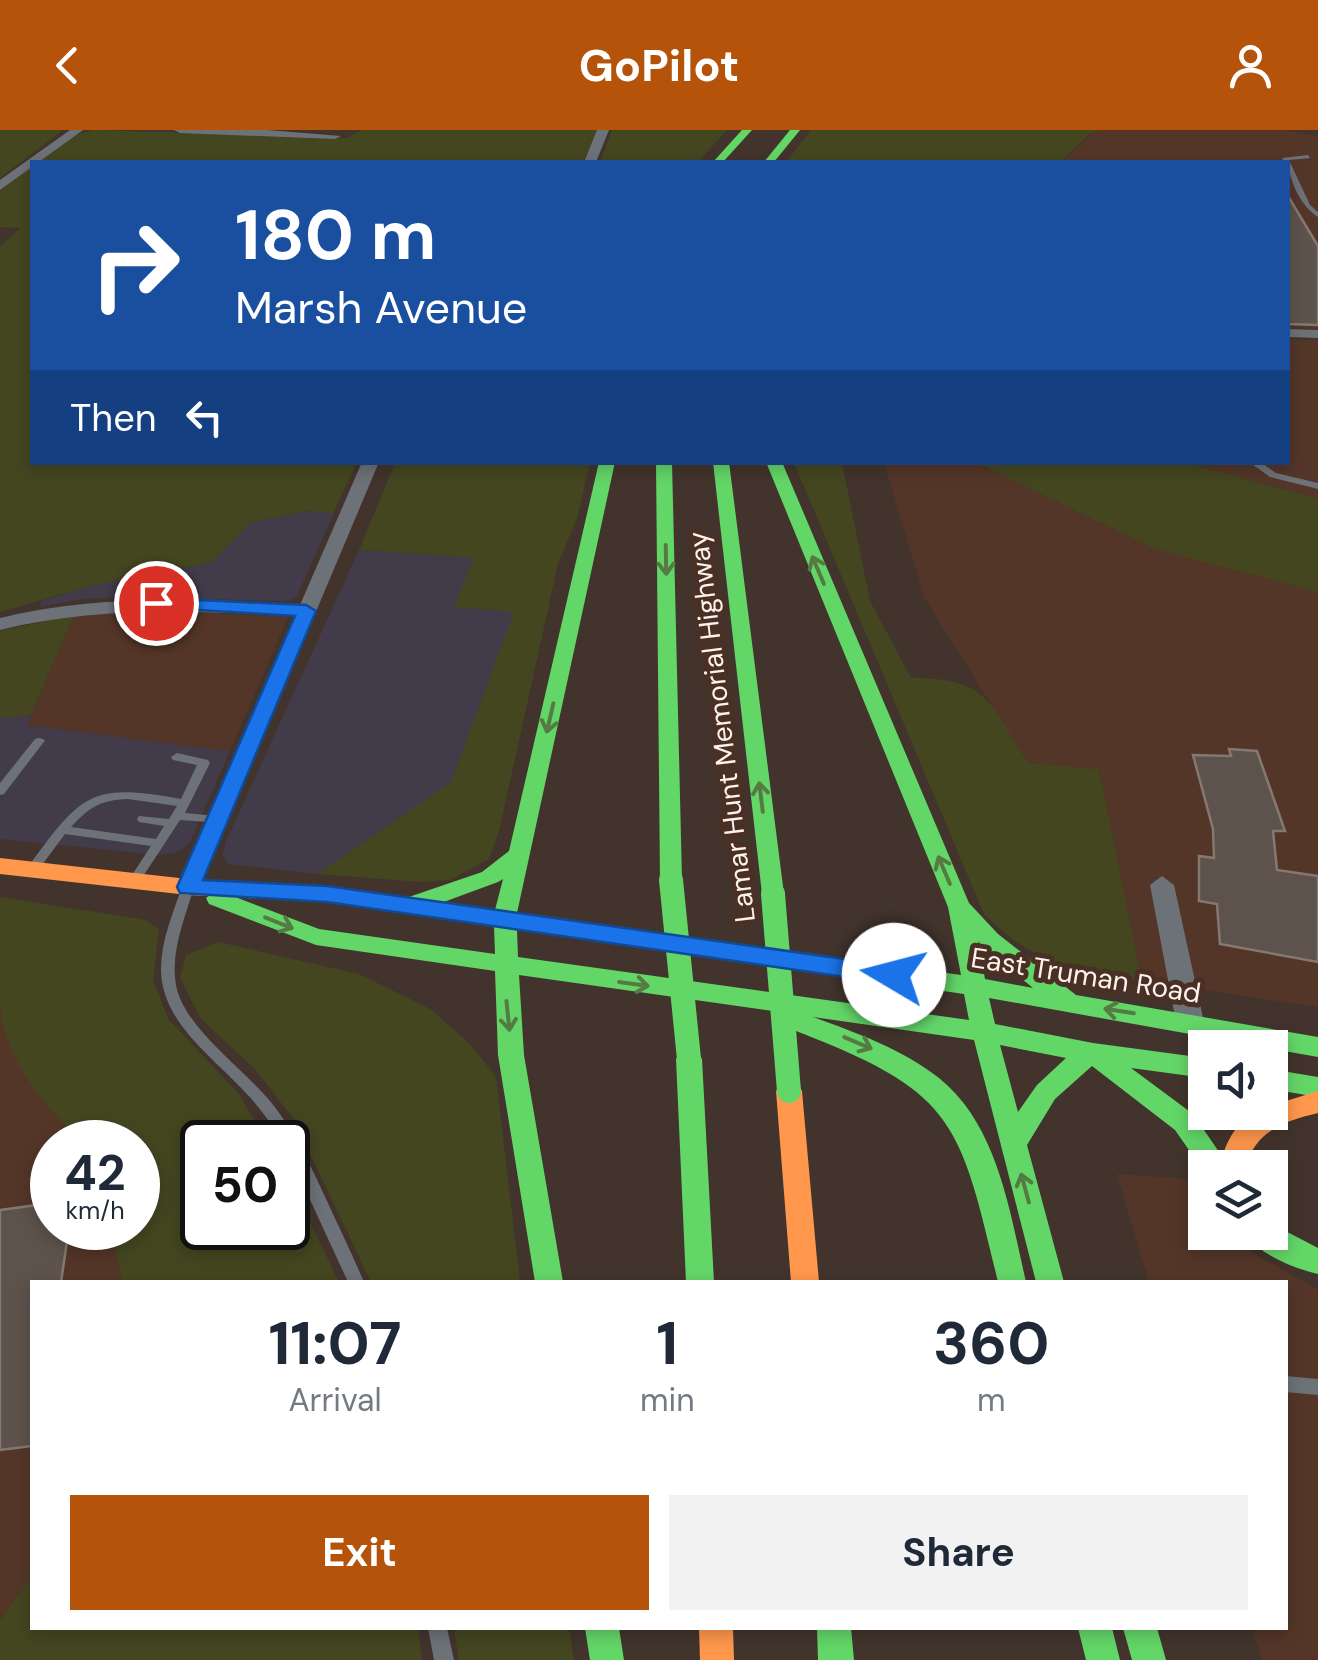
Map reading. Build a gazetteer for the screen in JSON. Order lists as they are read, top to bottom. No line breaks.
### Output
{"streets":{"main road":["Lamar Hunt Memorial Highway","East Truman Road"]},"page":{"header":"GoPilot","turn":["180 m","Marsh Avenue"],"then":"Then","speed":"42 km/h","limit":"50","eta":["11:07","Arrival","1","min","360","m"],"buttons":["Exit","Share"]}}
